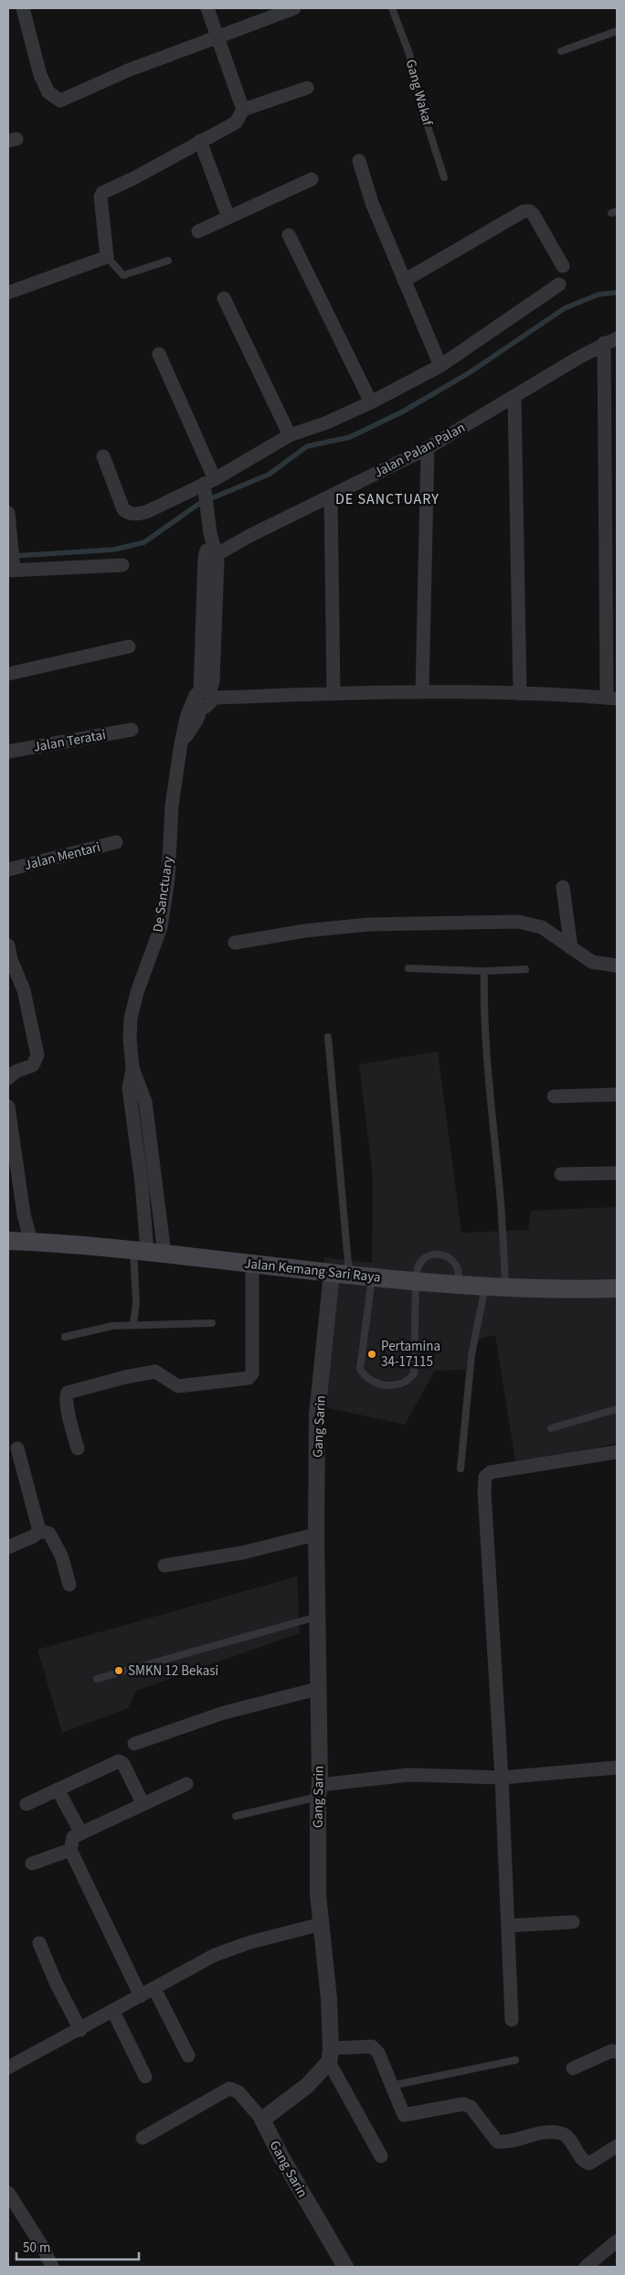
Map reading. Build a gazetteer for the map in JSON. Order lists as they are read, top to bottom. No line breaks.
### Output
{"streets":{"main road":["Jalan Kemang Sari Raya"],"street":["Jalan Palan Palan","Jalan Teratai","Jalan Mentari","De Sanctuary","Gang Sarin"],"lane":["Gang Wakaf"]},"crossings":[["De Sanctuary","Jalan Kemang Sari Raya"],["Jalan Kemang Sari Raya","Gang Sarin"]],"districts":["DE SANCTUARY"],"places":["Pertamina 34-17115","SMKN 12 Bekasi"],"scale_bar":"50 m"}
